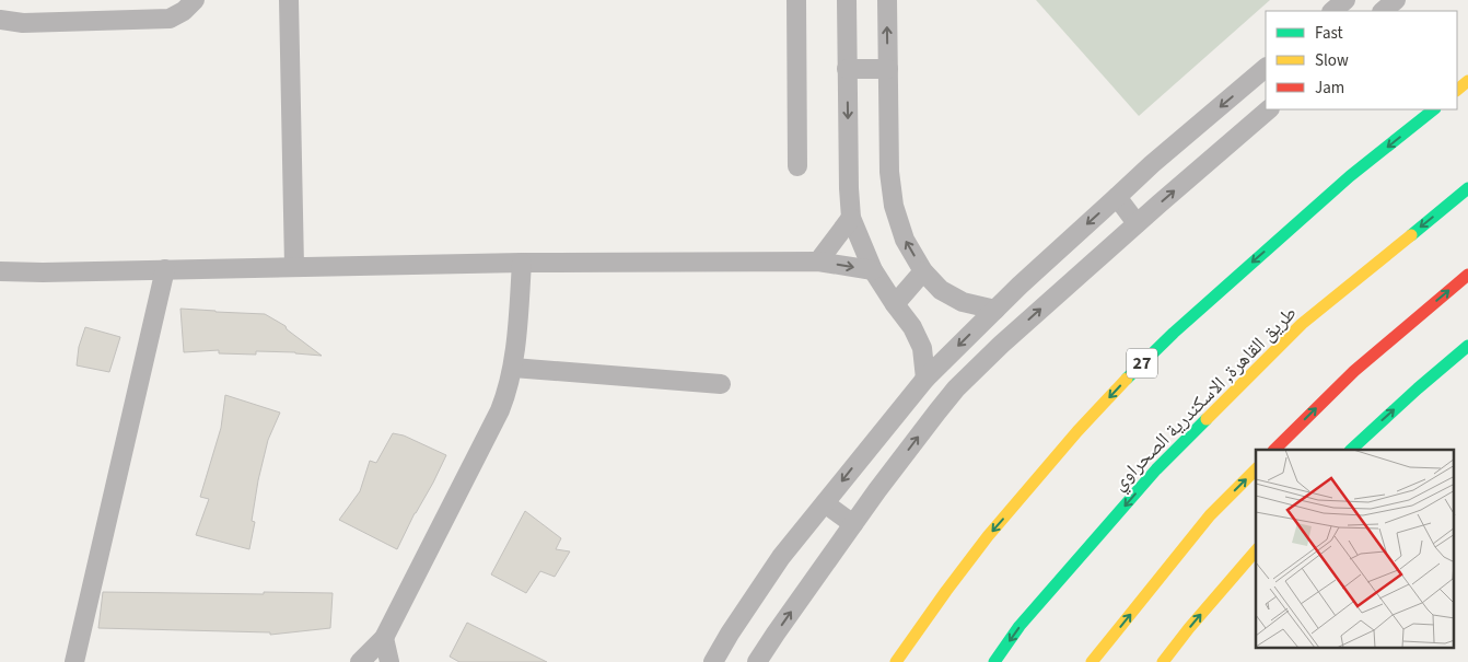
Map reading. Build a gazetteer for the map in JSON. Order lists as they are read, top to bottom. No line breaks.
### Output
{"streets":{"main road":["27","طريق القاهرة, الاسكندرية الصحراوي"]},"legend":["Fast","Slow","Jam"]}
